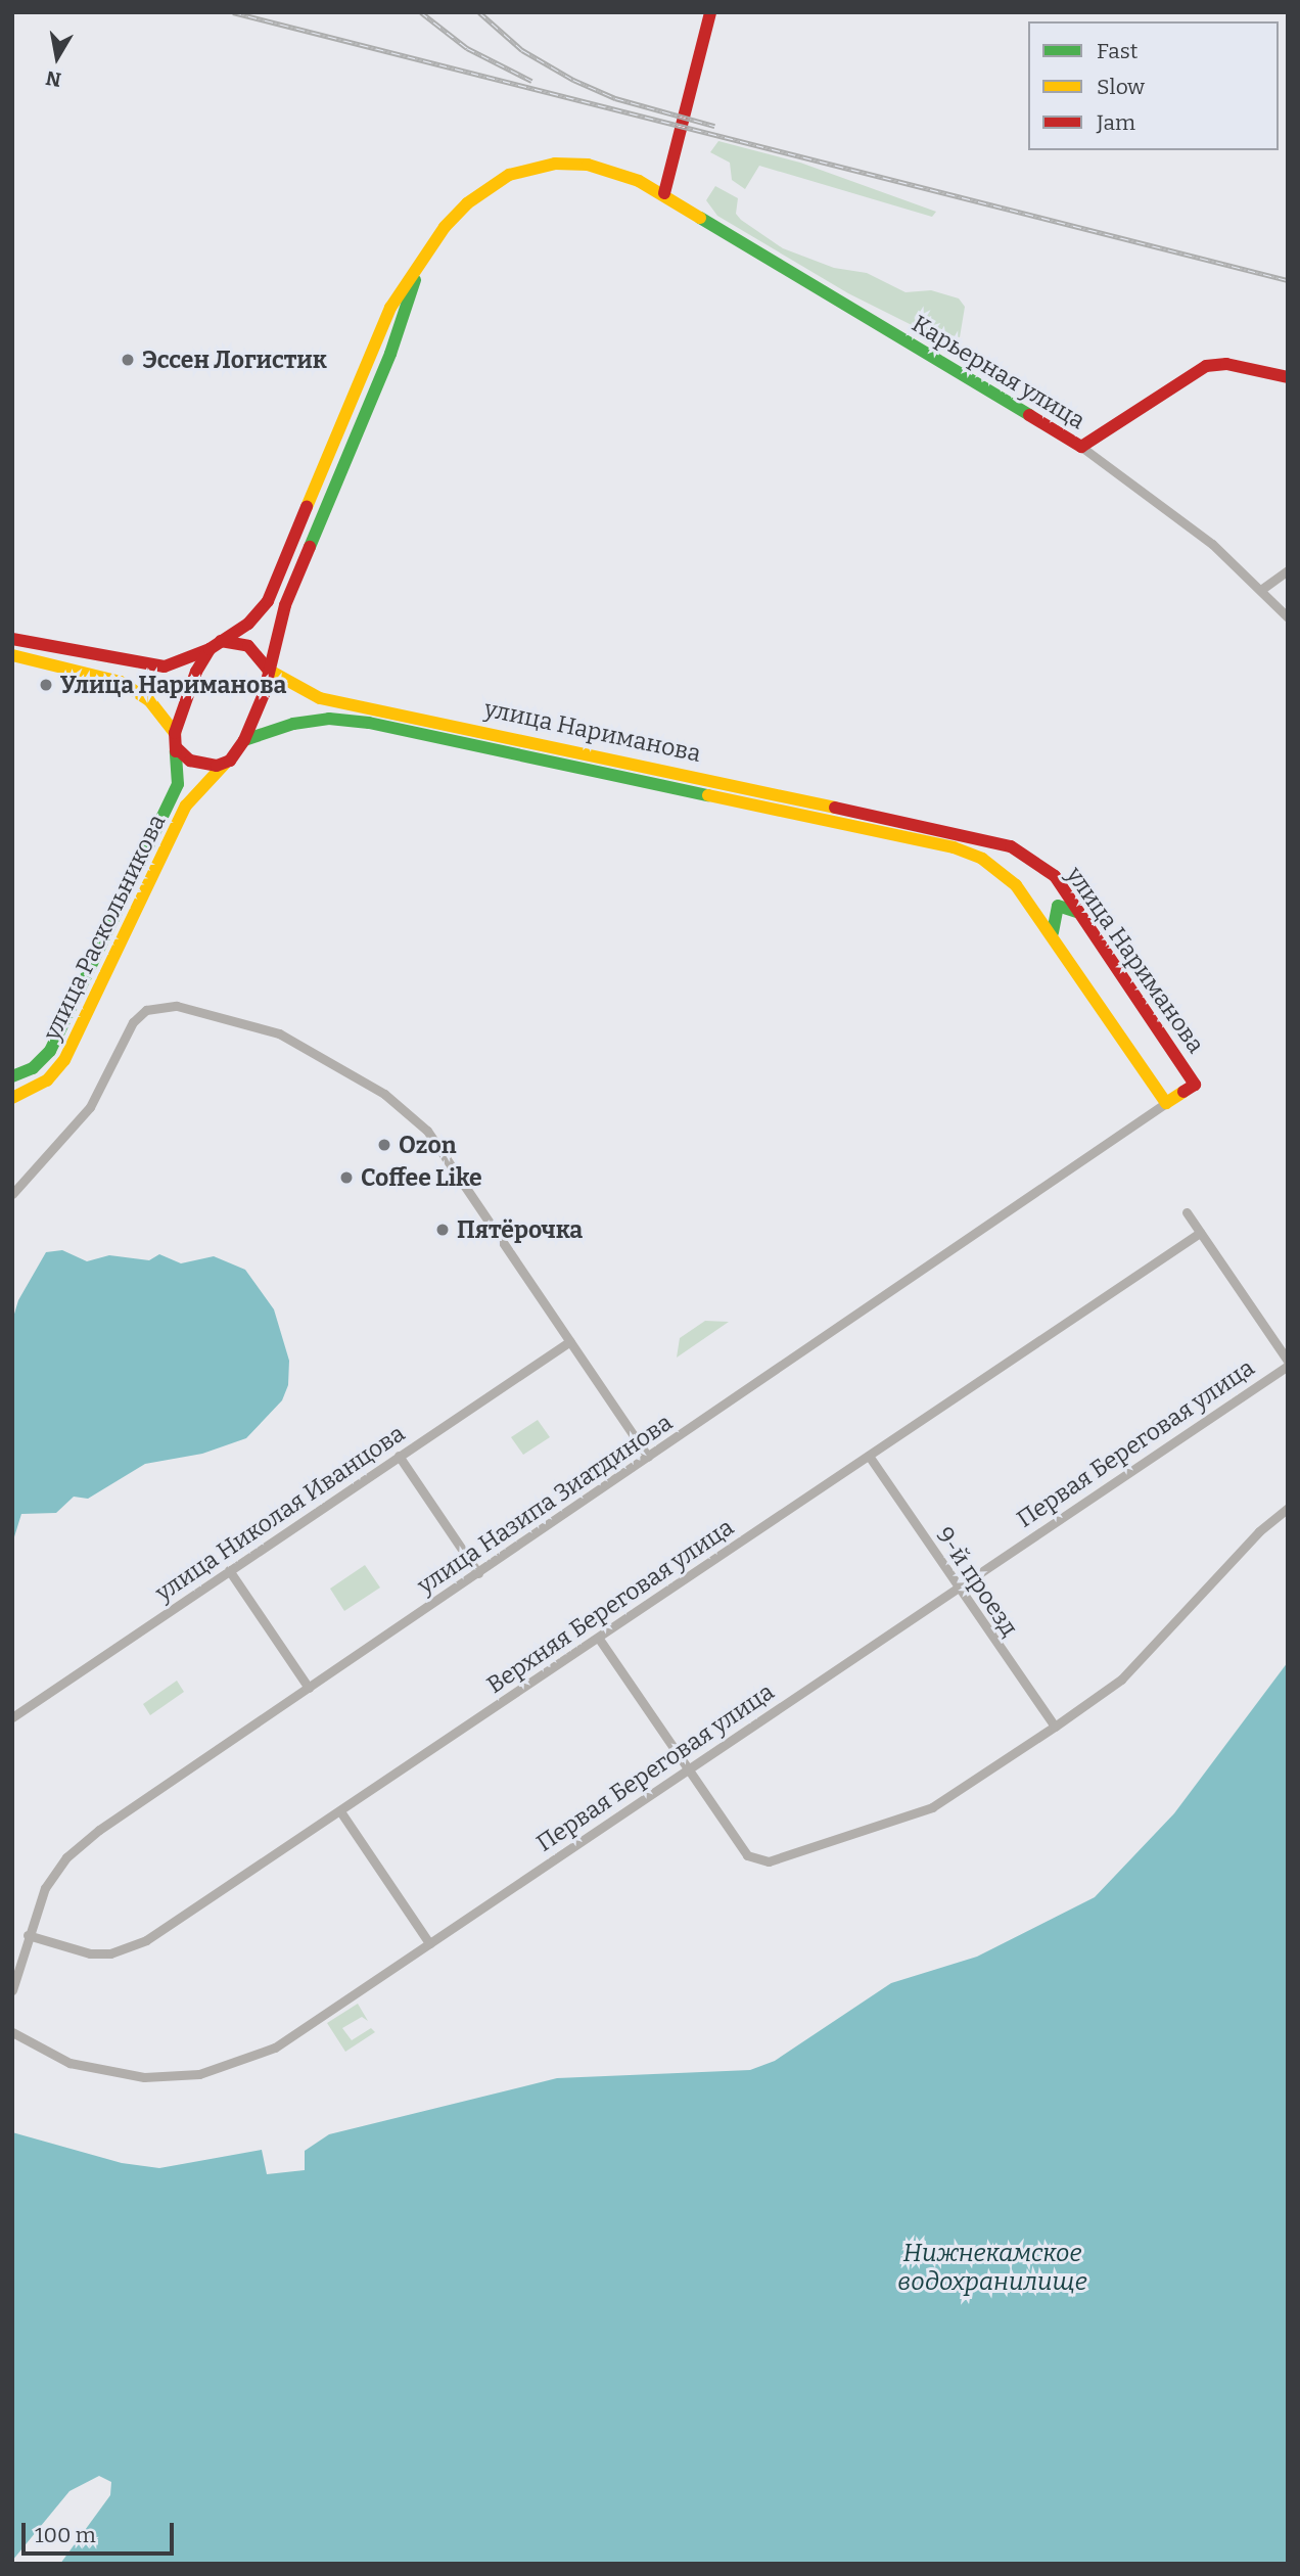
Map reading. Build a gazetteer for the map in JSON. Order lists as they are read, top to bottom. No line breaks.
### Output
{"streets":{"main road":["Карьерная улица","улица Нариманова","улица Раскольникова"],"street":["Первая Береговая улица","улица Назипа Зиатдинова","улица Николая Иванцова","9-й проезд","Верхняя Береговая улица"]},"crossings":[["Карьерная улица","улица Нариманова"],["Карьерная улица","улица Раскольникова"],["улица Нариманова","улица Раскольникова"],["улица Нариманова","улица Назипа Зиатдинова"],["Первая Береговая улица","9-й проезд"],["улица Назипа Зиатдинова","Верхняя Береговая улица"],["9-й проезд","Верхняя Береговая улица"]],"water":["Нижнекамское водохранилище"],"places":["Эссен Логистик","Улица Нариманова","Ozon","Coffee Like","Пятёрочка"],"legend":["Fast","Slow","Jam"],"scale_bar":"100 m","north":"bottom"}
